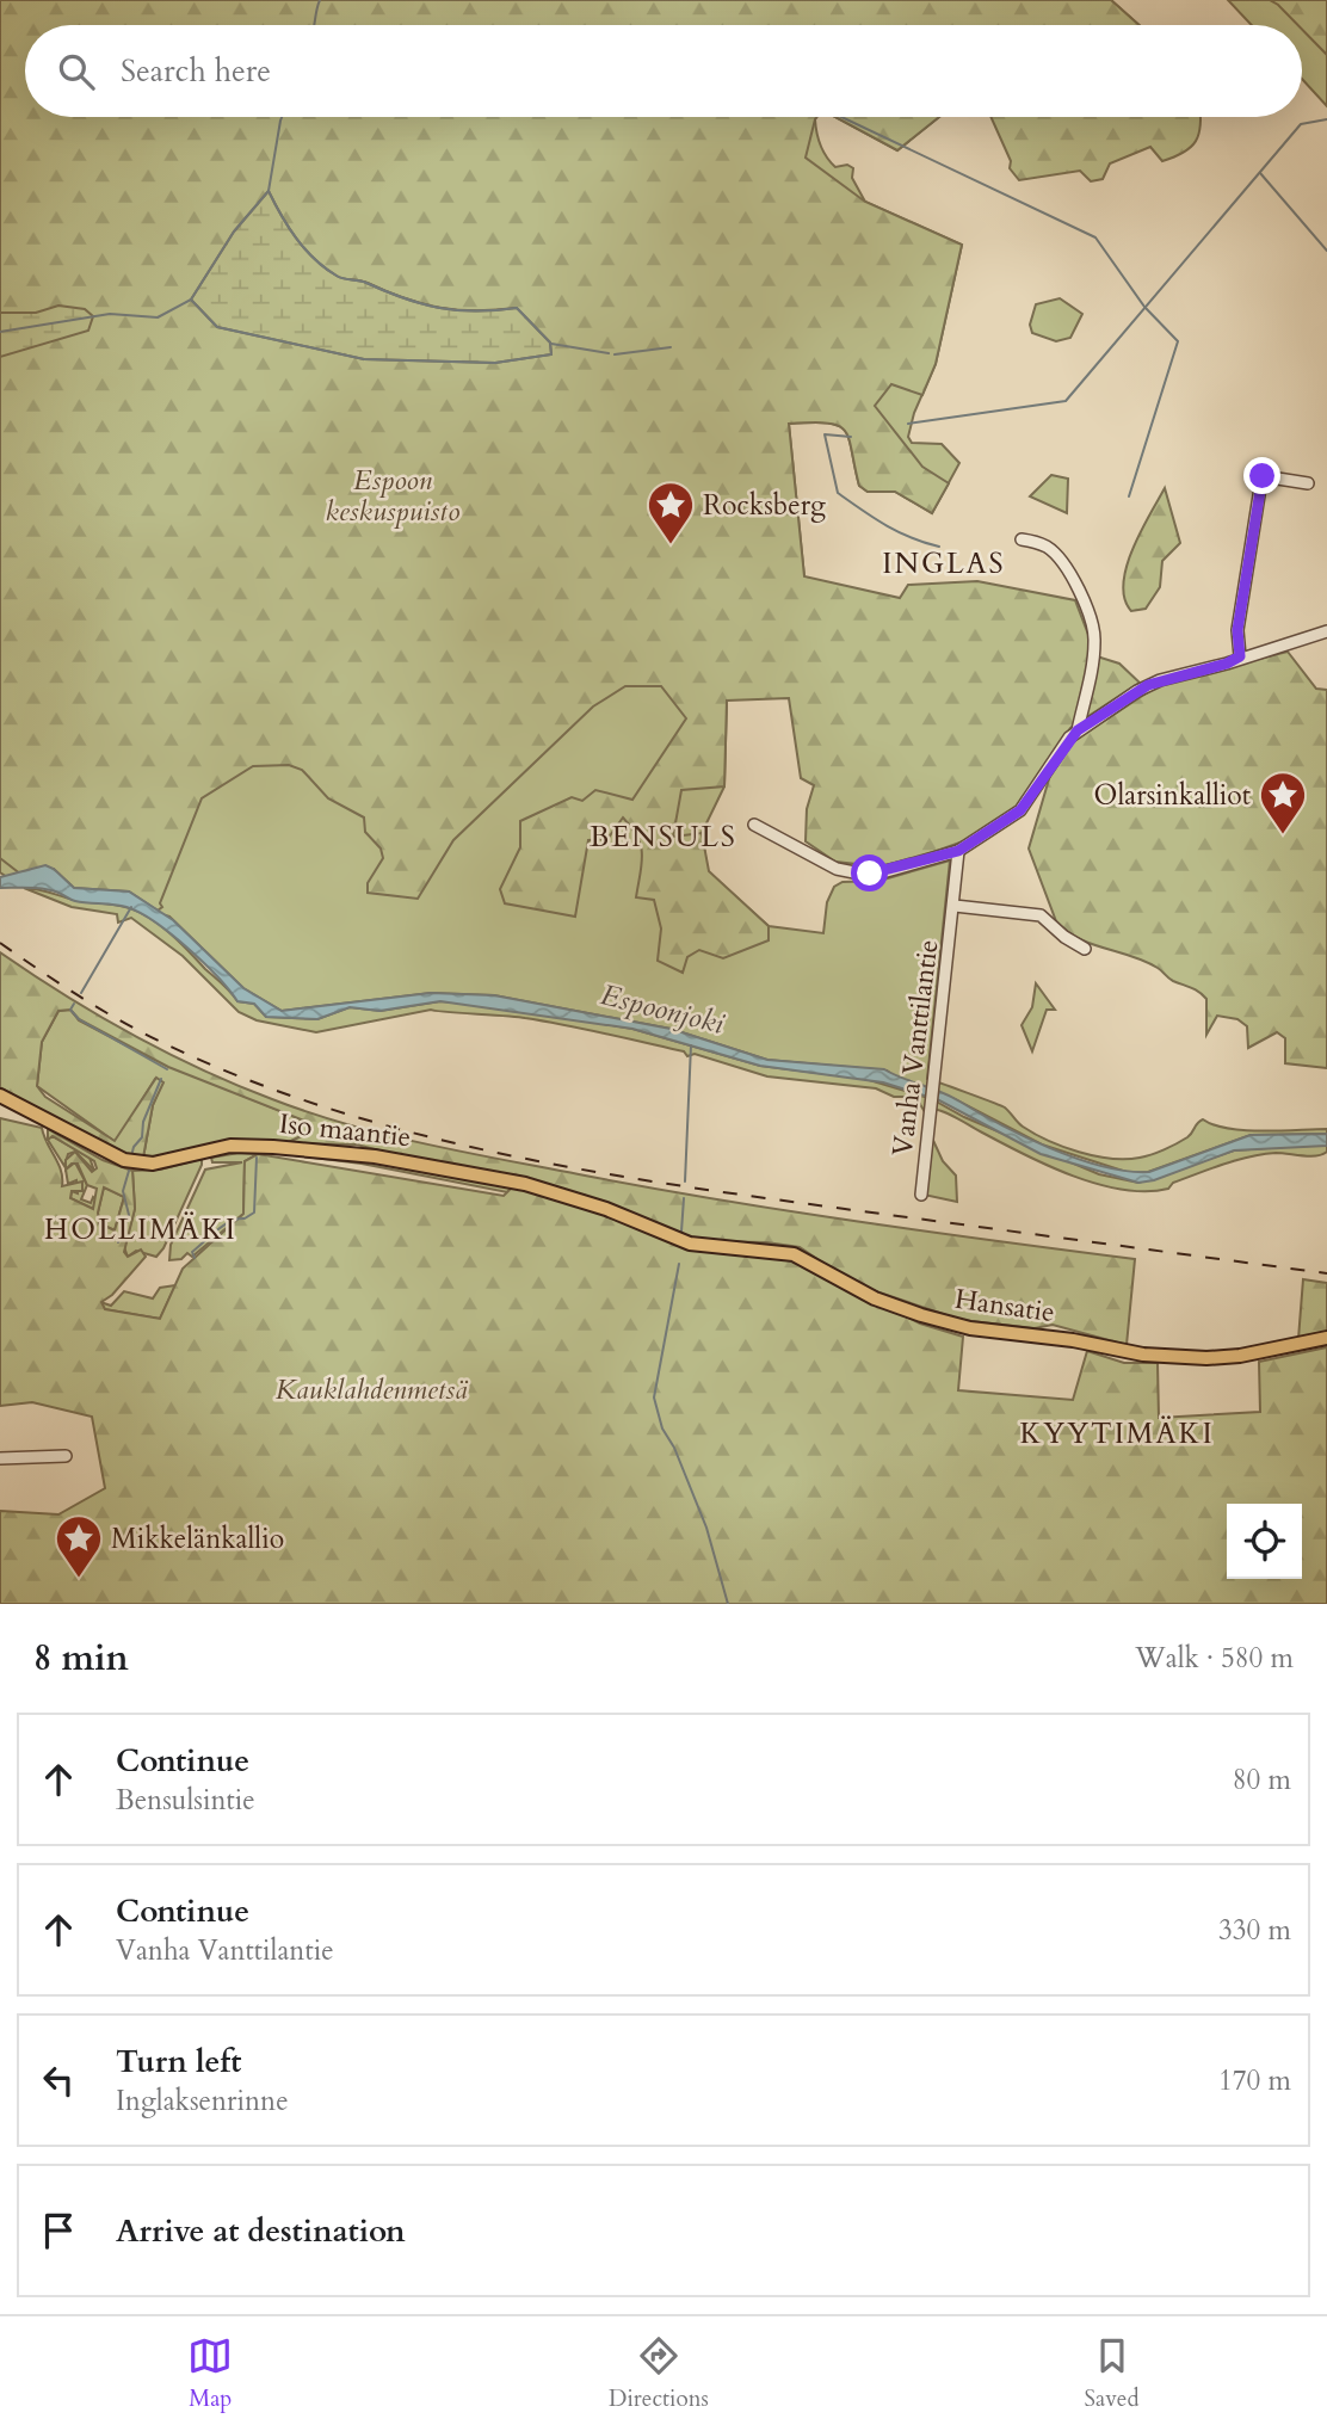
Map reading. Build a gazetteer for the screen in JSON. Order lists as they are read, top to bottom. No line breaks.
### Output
{"streets":{"main road":["Iso maantie","Hansatie"],"street":["Vanha Vanttilantie"]},"crossings":[["Iso maantie","Hansatie"]],"districts":["INGLAS","BENSULS","HOLLIMÄKI","KYYTIMÄKI"],"water":["Espoonjoki"],"parks":["Espoon keskuspuisto","Kauklahdenmetsä"],"places":{"place":["Rocksberg","Olarsinkalliot","Mikkelänkallio"]},"page":{"search":"Search here","heading":["8 min","Walk · 580 m"],"list":[["Continue","Bensulsintie","80 m"],["Continue","Vanha Vanttilantie","330 m"],["Turn left","Inglaksenrinne","170 m"],"Arrive at destination"],"nav":["Map","Directions","Saved"]}}
